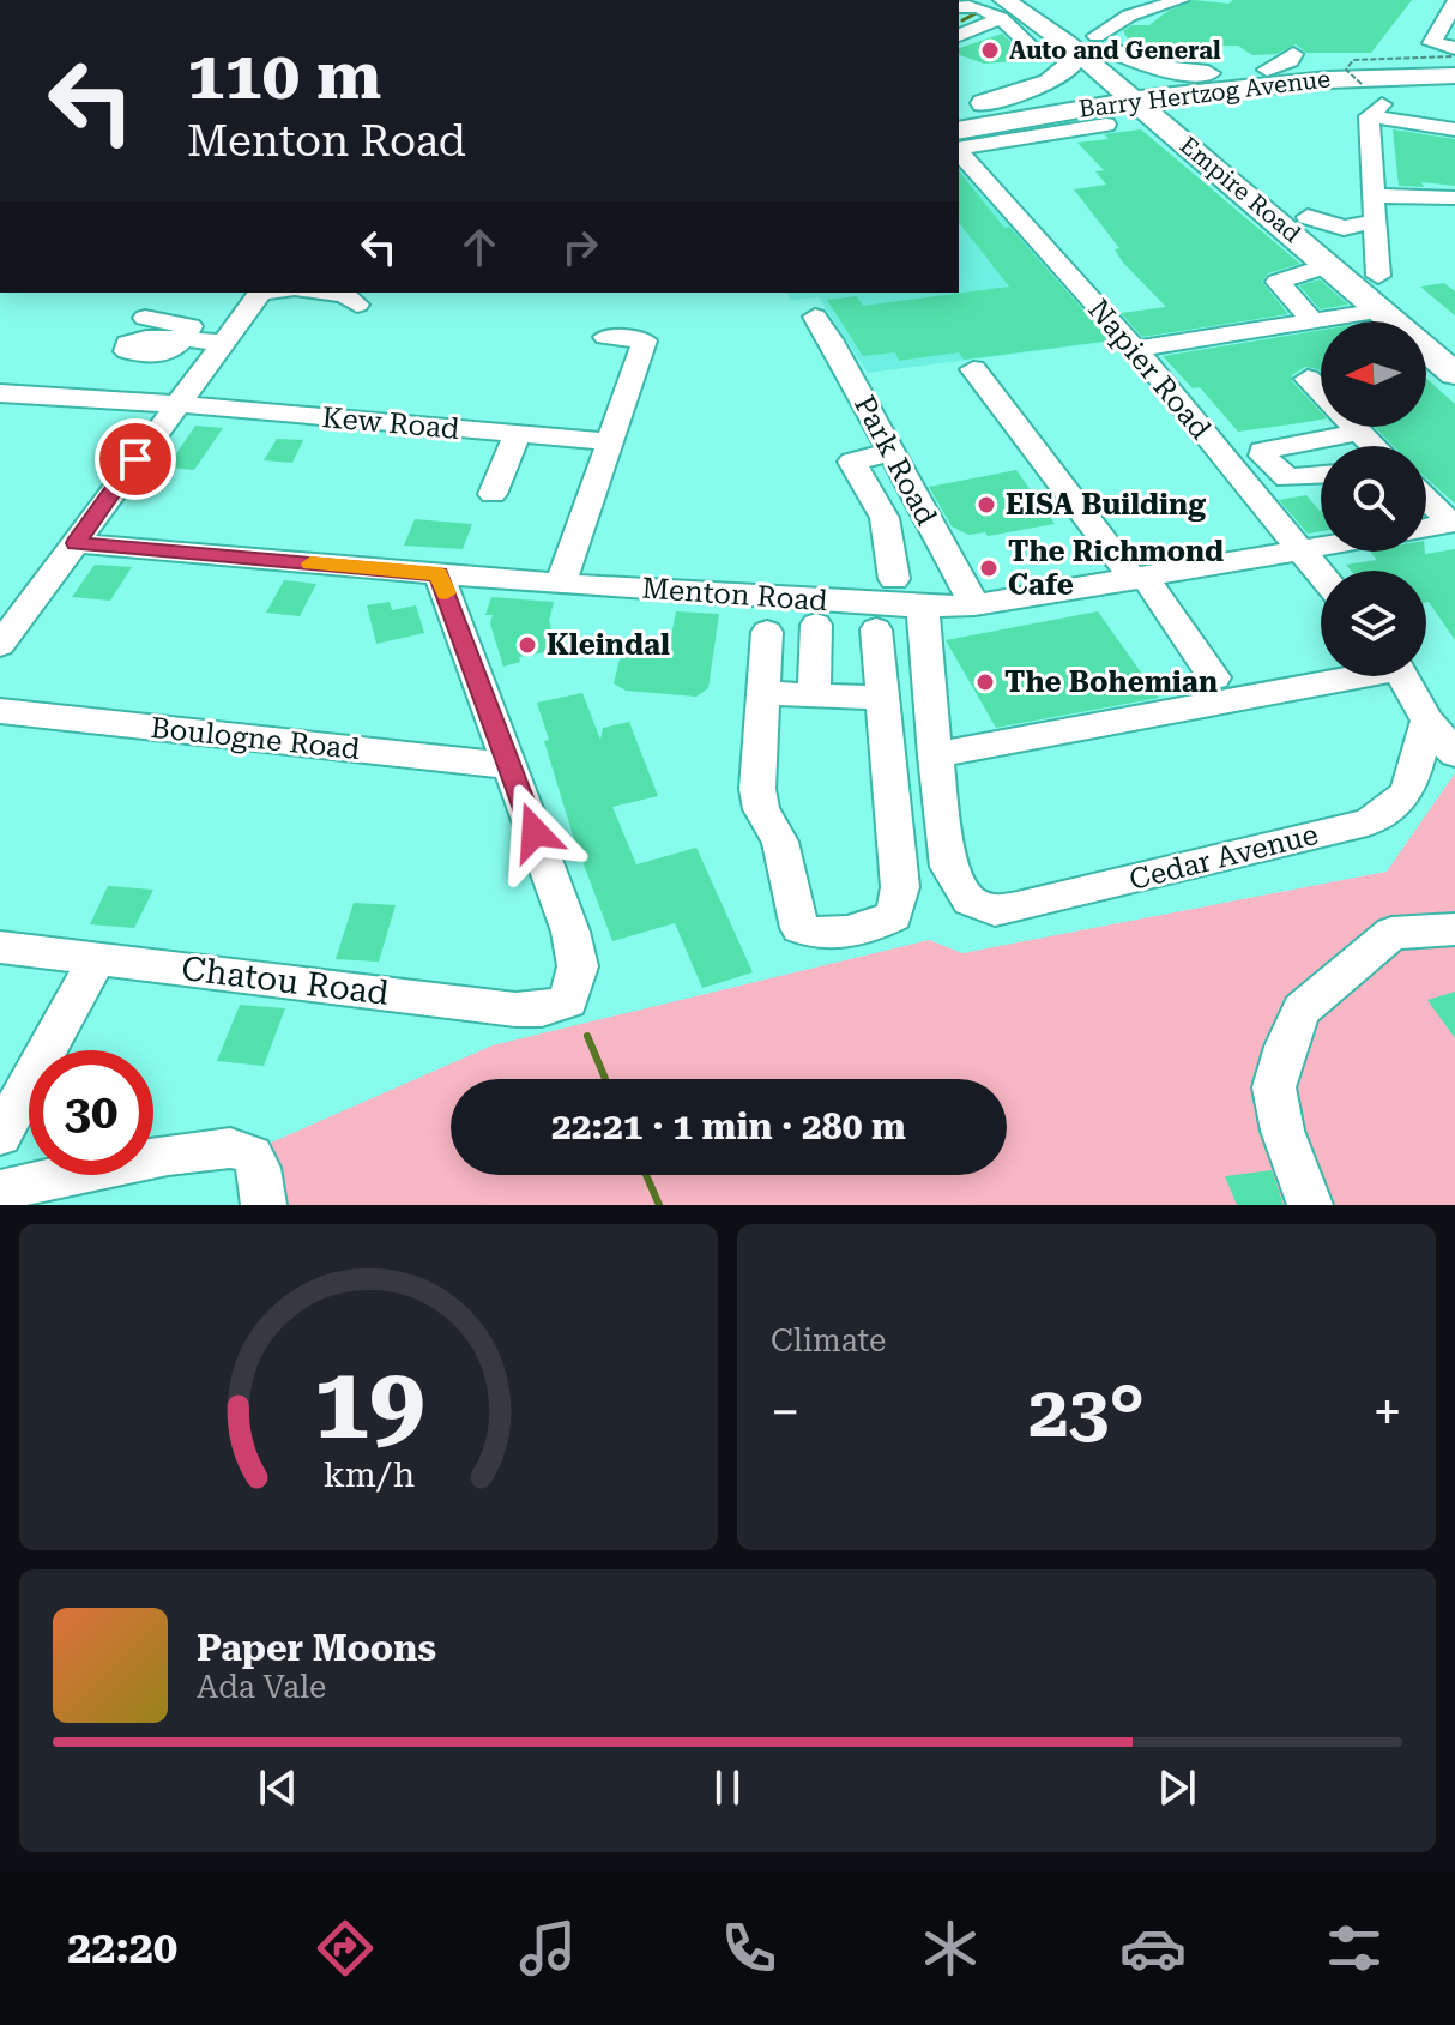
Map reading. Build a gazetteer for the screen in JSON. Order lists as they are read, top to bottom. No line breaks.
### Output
{"streets":{"main road":["Barry Hertzog Avenue","Empire Road"],"street":["Napier Road","Kew Road","Park Road","Menton Road","Boulogne Road","Cedar Avenue","Chatou Road"]},"crossings":[["Barry Hertzog Avenue","Empire Road"],["Napier Road","Menton Road"],["Park Road","Menton Road"],["Boulogne Road","Chatou Road"]],"places":["Auto and General","EISA Building","The Richmond Cafe","Kleindal","The Bohemian"],"north":"left","page":{"turn":["110 m","Menton Road"],"limit":"30","trip":"22:21 · 1 min · 280 m","tile":"Climate","heat":["−","23°","+"],"song":["Paper Moons","Ada Vale"],"tabs":"22:20","gauge":["19","km/h"]}}
